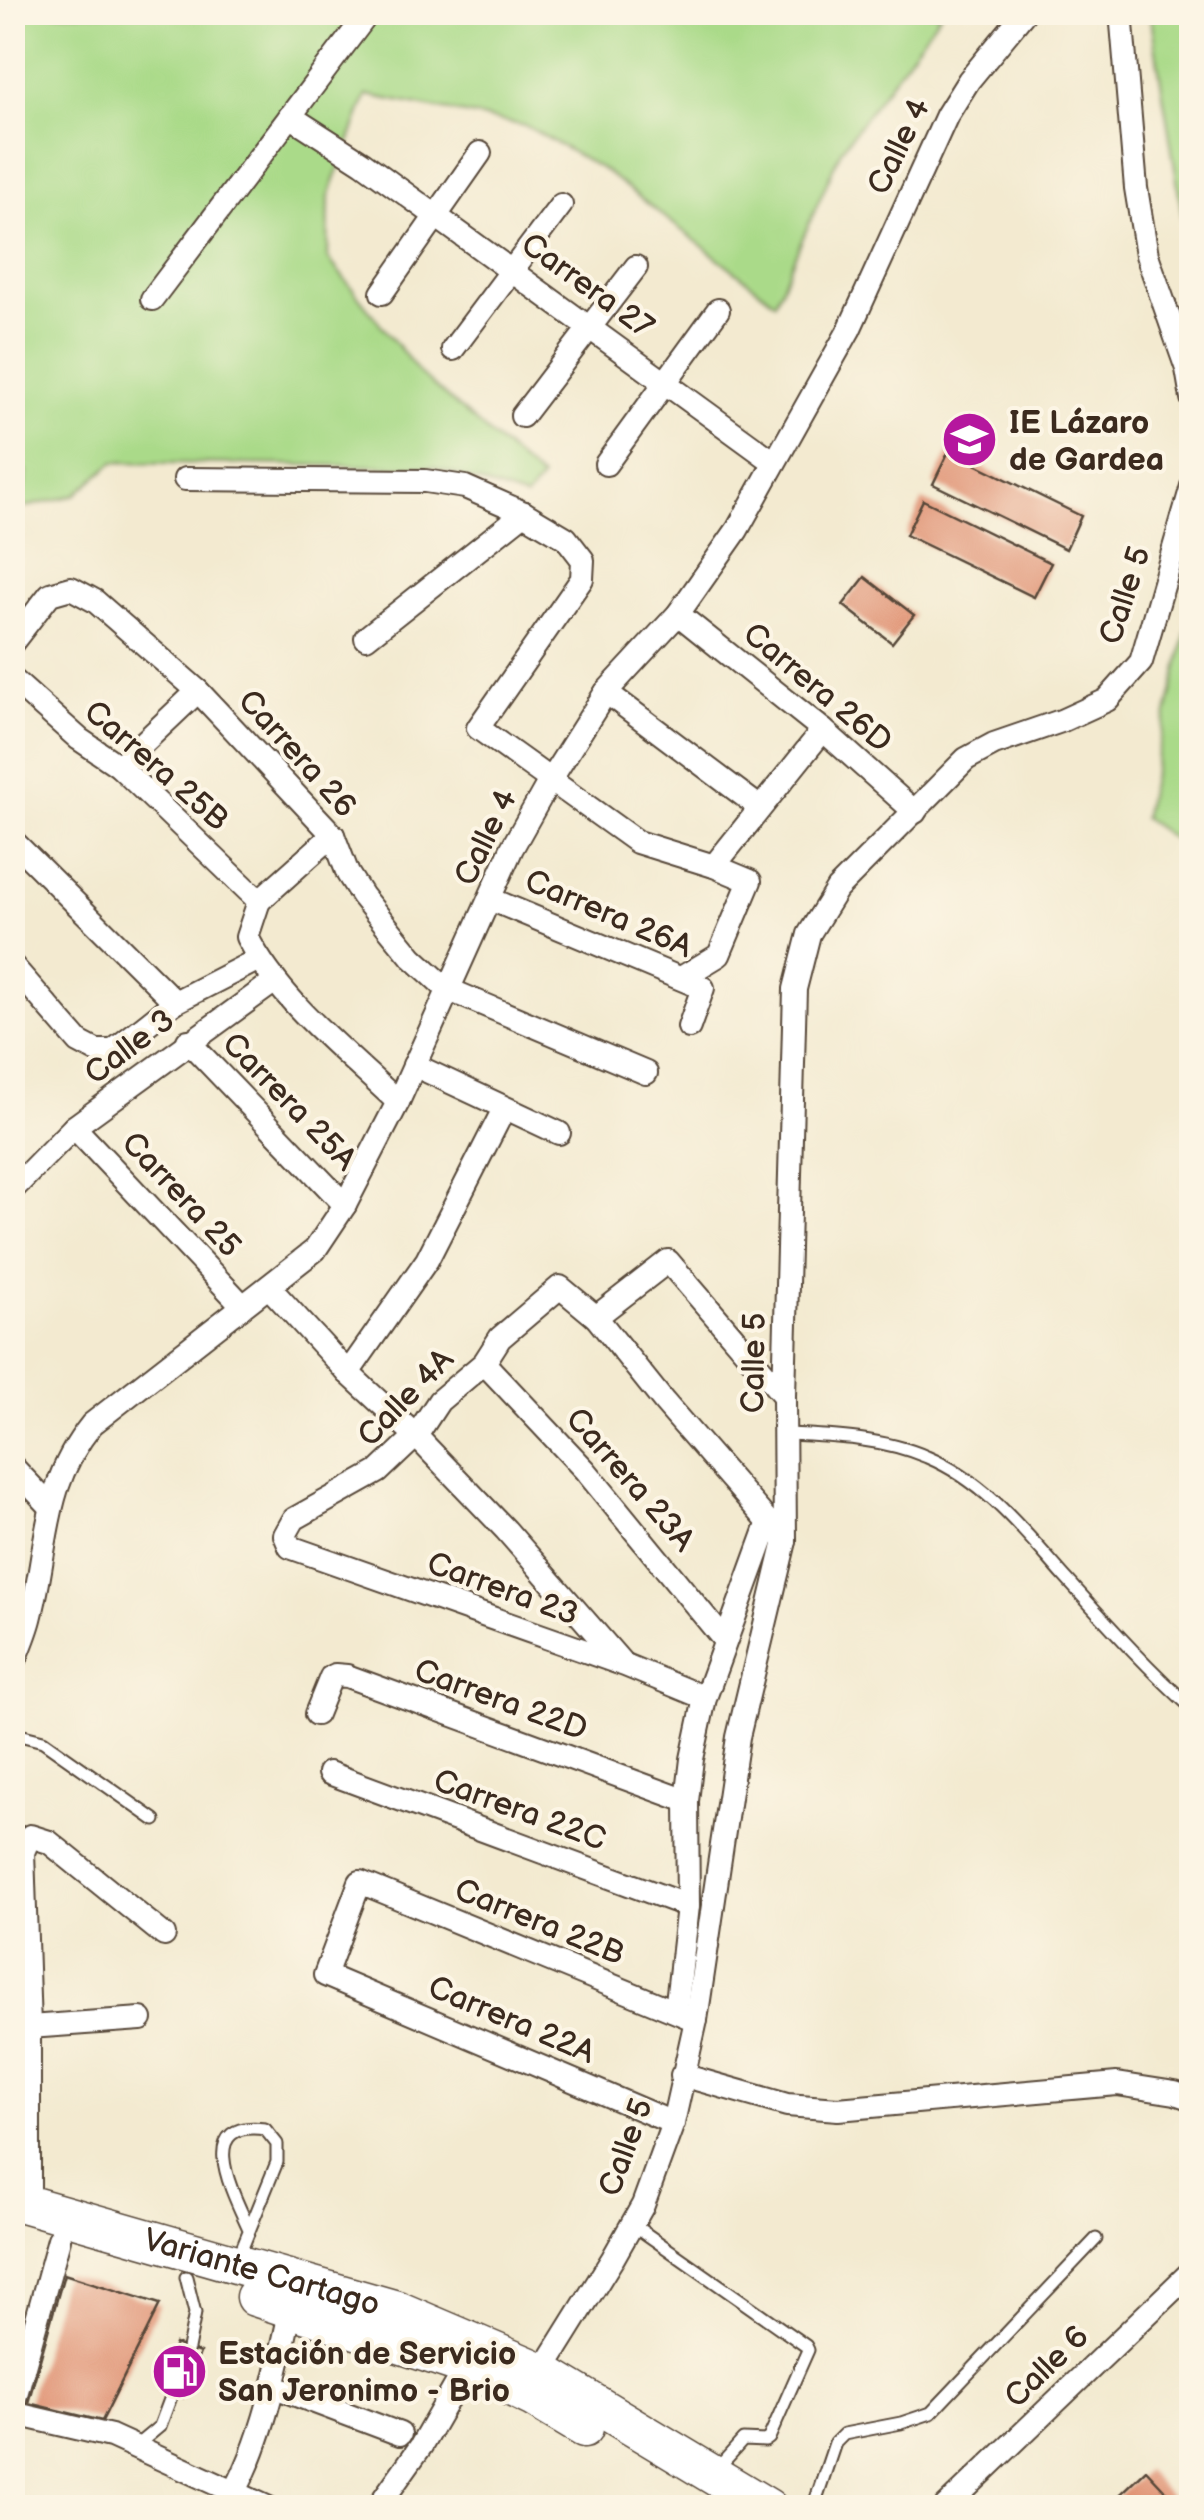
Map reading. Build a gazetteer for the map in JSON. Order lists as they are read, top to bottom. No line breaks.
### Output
{"streets":{"highway":["Variante Cartago"],"street":["Calle 4","Carrera 27","Calle 5","Carrera 26D","Carrera 26","Carrera 25B","Carrera 26A","Calle 3","Carrera 25A","Carrera 25","Calle 4A","Carrera 23A","Carrera 23","Carrera 22D","Carrera 22C","Carrera 22B","Carrera 22A","Calle 6"]},"crossings":[["Calle 4","Carrera 27"],["Calle 4","Carrera 26D"],["Calle 4","Carrera 26"],["Calle 4","Carrera 26A"],["Calle 4","Carrera 25A"],["Calle 4","Carrera 25"],["Calle 5","Carrera 26D"],["Calle 5","Carrera 22B"],["Calle 5","Carrera 22A"],["Calle 5","Variante Cartago"],["Calle 3","Carrera 25A"],["Calle 3","Carrera 25"],["Calle 4A","Carrera 23A"],["Calle 4A","Carrera 23"],["Carrera 22B","Carrera 22A"]],"places":{"school or university":["IE Lázaro de Gardea"],"fuel station":["Estación de Servicio San Jeronimo - Brio"]}}
